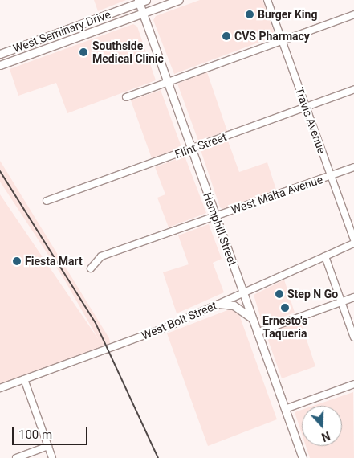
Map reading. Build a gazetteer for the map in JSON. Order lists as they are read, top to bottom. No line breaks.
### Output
{"streets":{"main road":["West Seminary Drive","Hemphill Street"],"street":["Travis Avenue","Flint Street","West Malta Avenue","West Bolt Street"]},"crossings":[["West Seminary Drive","Hemphill Street"],["Travis Avenue","Flint Street"],["Travis Avenue","West Malta Avenue"],["Travis Avenue","West Bolt Street"],["Flint Street","Hemphill Street"],["West Malta Avenue","Hemphill Street"],["Hemphill Street","West Bolt Street"]],"places":["Burger King","CVS Pharmacy","Southside Medical Clinic","Fiesta Mart","Step N Go","Ernesto's Taqueria"],"scale_bar":"100 m","north":"bottom"}
